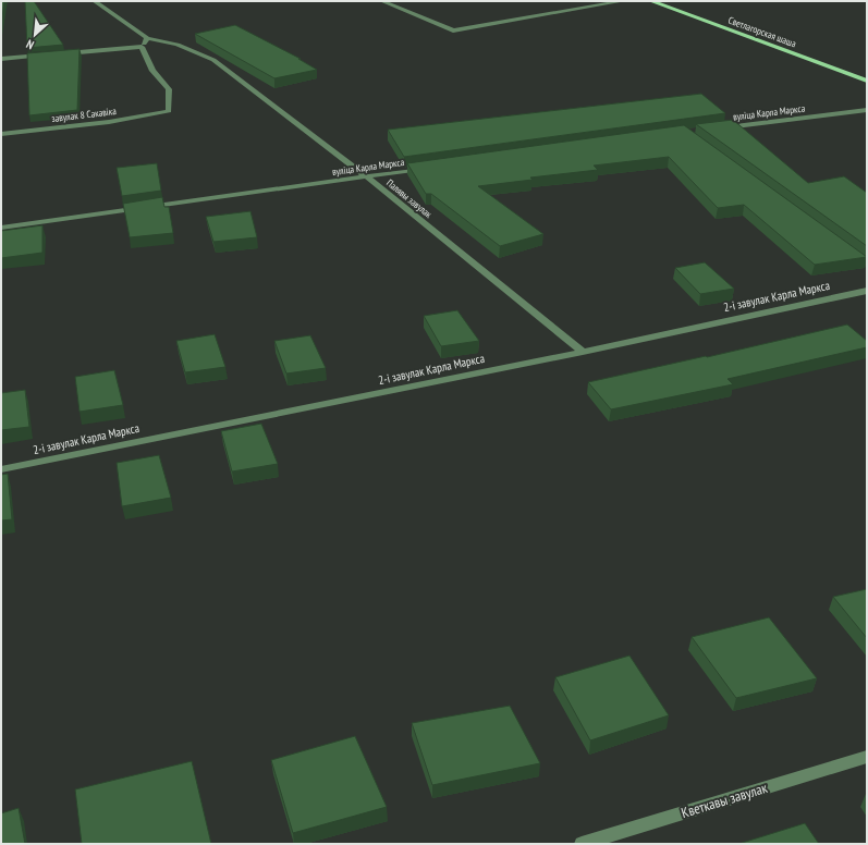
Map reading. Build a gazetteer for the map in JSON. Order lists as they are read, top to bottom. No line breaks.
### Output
{"streets":{"main road":["Светлагорская шаша"],"street":["вуліца Карла Маркса","завулак 8 Сакавіка","Палявы завулак","2-і завулак Карла Маркса","Кветкавы завулак"]},"crossings":[["вуліца Карла Маркса","Палявы завулак"],["Палявы завулак","2-і завулак Карла Маркса"]],"north":"bottom left"}
